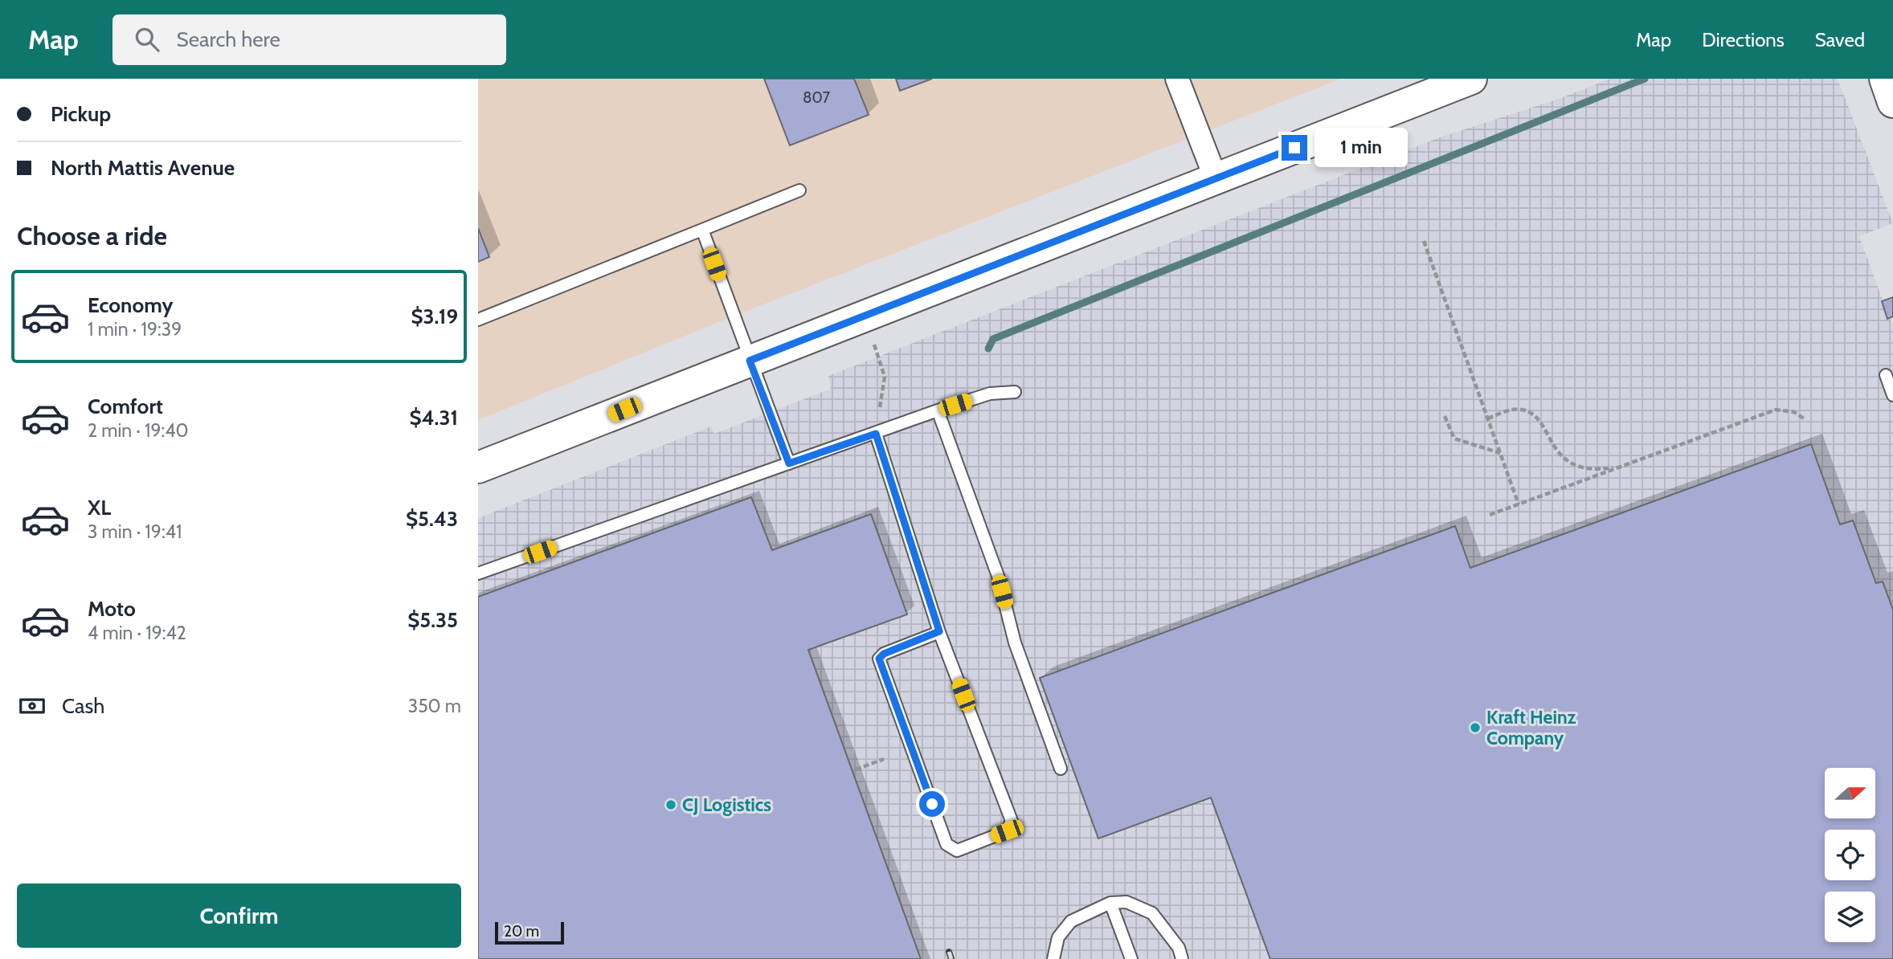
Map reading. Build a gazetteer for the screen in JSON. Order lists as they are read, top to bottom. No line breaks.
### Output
{"places":["Kraft Heinz Company","CJ Logistics"],"house_numbers":["807"],"scale_bar":"20 m","north":"right","page":{"header":"Map","search":"Search here","nav":["Map","Directions","Saved"],"banner":["Pickup","North Mattis Avenue"],"bubble":"1 min","heading":"Choose a ride","list":[{"name":"Economy","note":"1 min · 19:39","value":"$3.19"},{"name":"Comfort","note":"2 min · 19:40","value":"$4.31"},{"name":"XL","note":"3 min · 19:41","value":"$5.43"},{"name":"Moto","note":"4 min · 19:42","value":"$5.35"}],"pay":["Cash","350 m"],"buttons":"Confirm","scale":"20 m"}}
